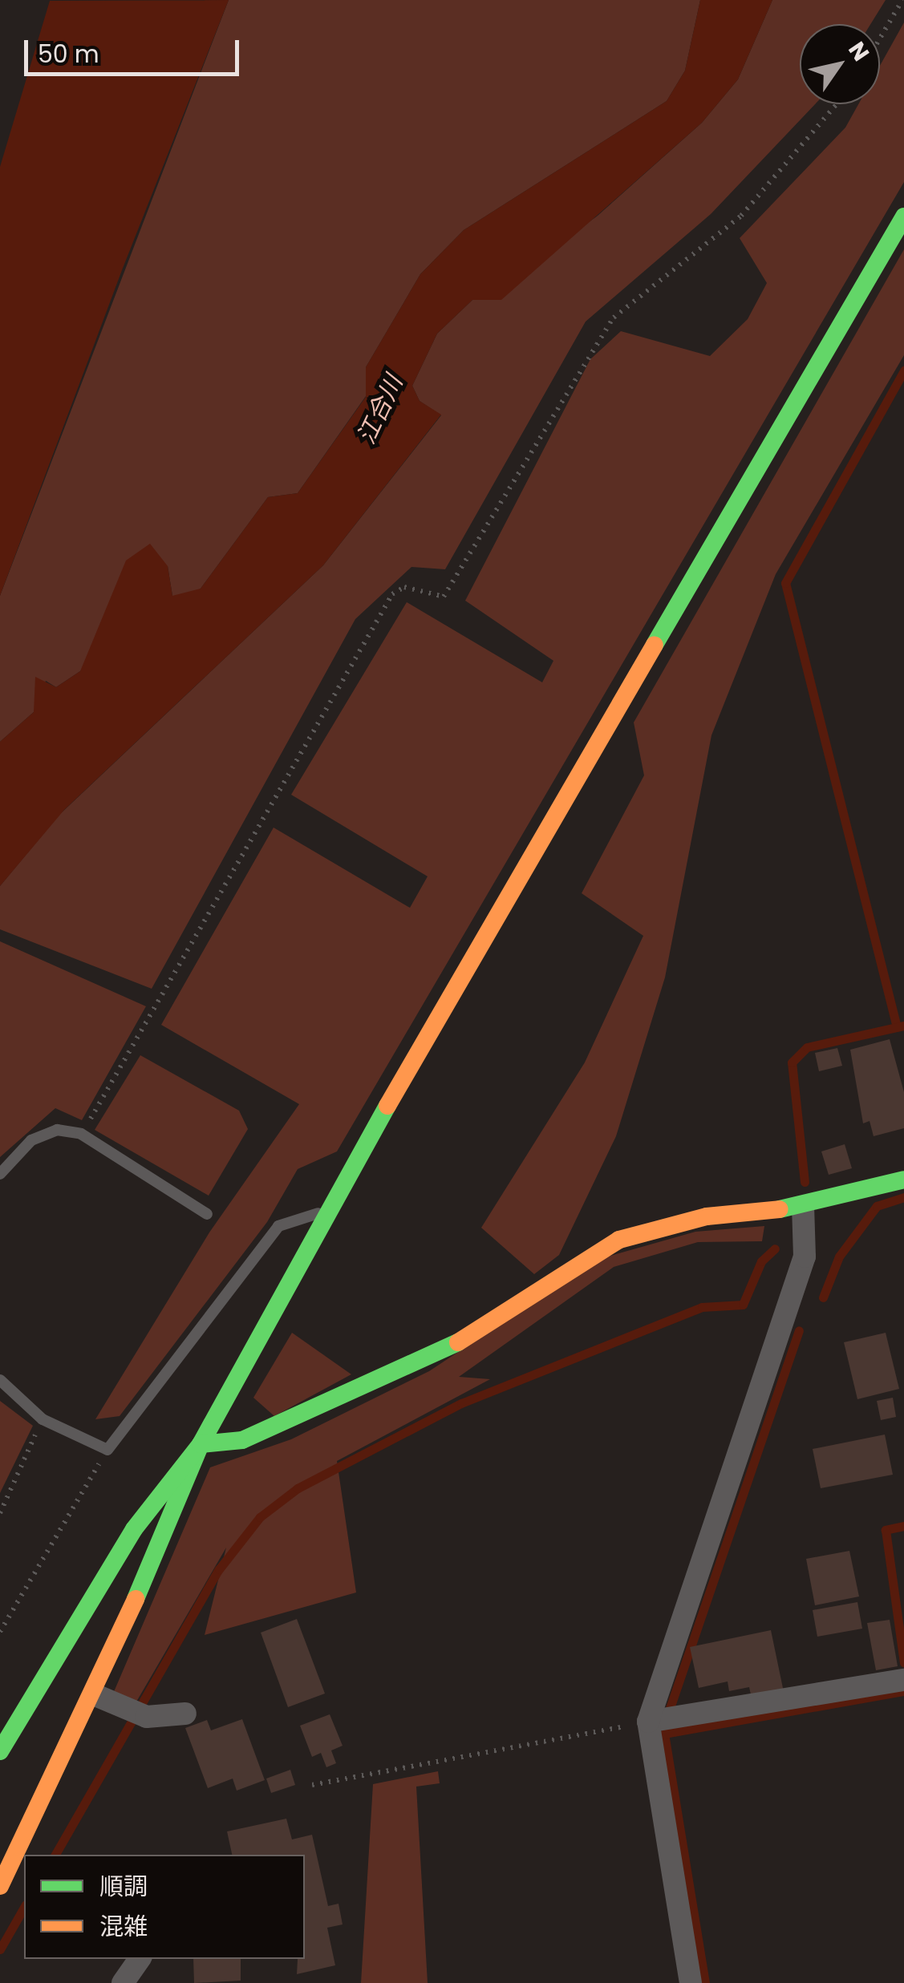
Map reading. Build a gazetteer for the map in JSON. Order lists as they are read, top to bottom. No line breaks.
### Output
{"water":["江合川"],"legend":["順調","混雑"],"scale_bar":"50 m","north":"top right"}
